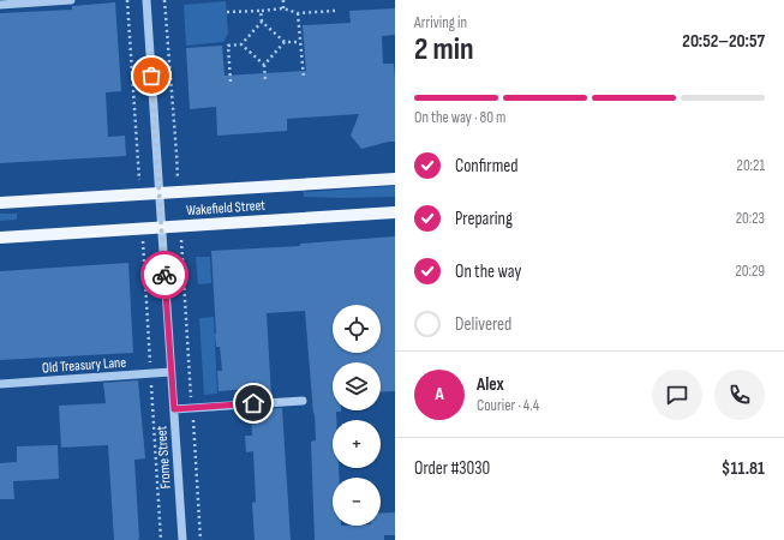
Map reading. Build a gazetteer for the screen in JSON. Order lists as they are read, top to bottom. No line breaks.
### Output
{"streets":{"main road":["Wakefield Street"],"street":["Old Treasury Lane","Frome Street"]},"crossings":[["Wakefield Street","Frome Street"],["Old Treasury Lane","Frome Street"]],"page":{"heading":["2 min","Arriving in","20:52–20:57"],"panel":["Alex","Courier · 4.4","Order #3030","$11.81"],"bar":"On the way · 80 m","list":[["Confirmed","20:21"],["Preparing","20:23"],["On the way","20:29"],"Delivered"],"map_buttons":["+","−"],"round":"A"}}
